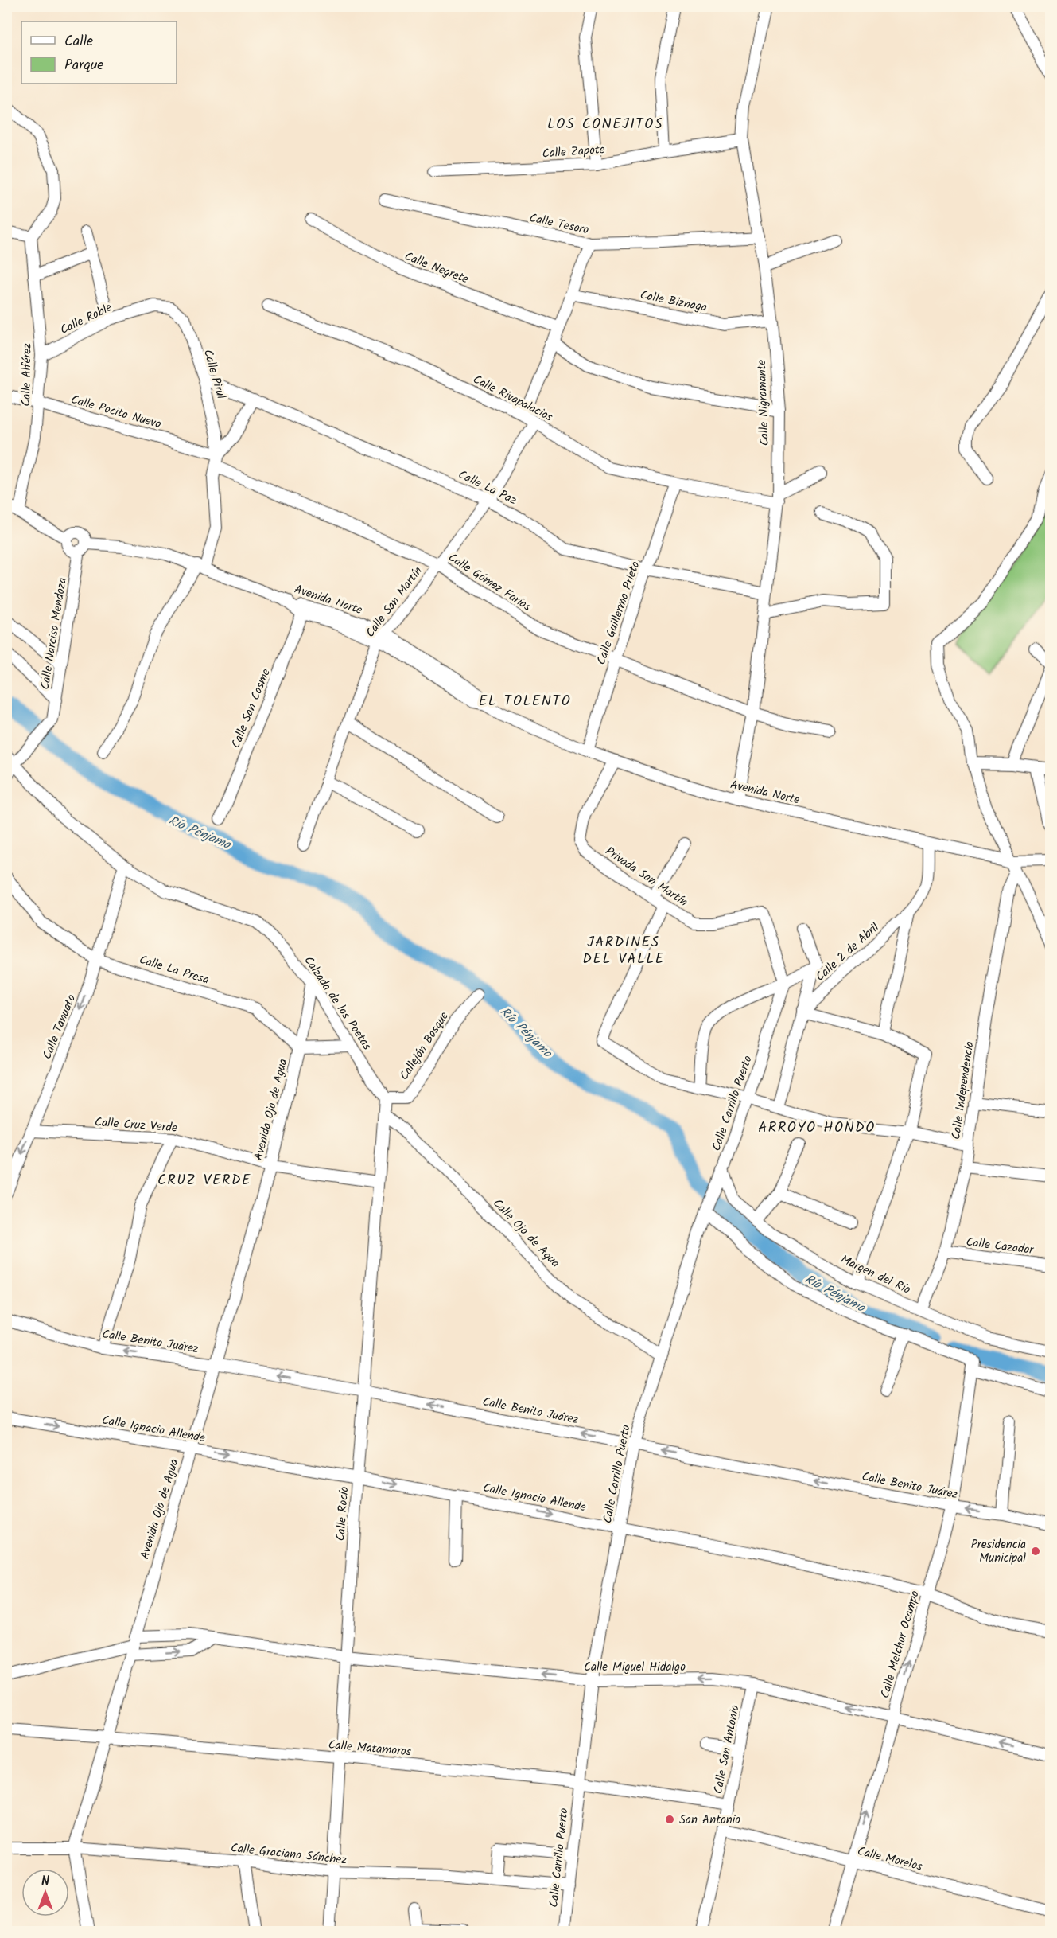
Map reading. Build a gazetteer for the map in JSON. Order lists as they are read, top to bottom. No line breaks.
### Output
{"streets":{"street":["Calle Zapote","Calle Tesoro","Calle Negrete","Calle Biznaga","Calle Roble","Calle Pirul","Calle Alférez","Calle Rivapalacios","Calle Nigromante","Calle Pocito Nuevo","Calle La Paz","Calle Gómez Farías","Avenida Norte","Calle San Martín","Calle Guillermo Prieto","Calle Narciso Mendoza","Calle San Cosme","Privada San Martín","Calle 2 de Abril","Calle La Presa","Calzada de los Poetas","Calle Tanuato","Callejón Bosque","Calle Independencia","Calle Carrillo Puerto","Avenida Ojo de Agua","Calle Cruz Verde","Calle Ojo de Agua","Calle Cazador","Margen del Río","Calle Benito Juárez","Calle Ignacio Allende","Calle Rocío","Calle Melchor Ocampo","Calle Miguel Hidalgo","Calle Matamoros","Calle San Antonio","Calle Graciano Sánchez","Calle Morelos"]},"crossings":[["Calle Zapote","Calle Nigromante"],["Calle Tesoro","Calle Nigromante"],["Calle Biznaga","Calle Nigromante"],["Calle Roble","Calle Pirul"],["Calle Roble","Calle Alférez"],["Calle Pirul","Calle Pocito Nuevo"],["Calle Pirul","Calle La Paz"],["Calle Alférez","Calle Pocito Nuevo"],["Calle Rivapalacios","Calle Nigromante"],["Calle Rivapalacios","Calle San Martín"],["Calle Rivapalacios","Calle Guillermo Prieto"],["Calle Nigromante","Calle La Paz"],["Calle Nigromante","Calle Gómez Farías"],["Calle Nigromante","Avenida Norte"],["Calle La Paz","Calle San Martín"],["Calle La Paz","Calle Guillermo Prieto"],["Calle Gómez Farías","Calle San Martín"],["Calle Gómez Farías","Calle Guillermo Prieto"],["Avenida Norte","Calle San Martín"],["Avenida Norte","Calle Guillermo Prieto"],["Avenida Norte","Calle Narciso Mendoza"],["Avenida Norte","Calle San Cosme"],["Avenida Norte","Privada San Martín"],["Avenida Norte","Calle Independencia"],["Calle Narciso Mendoza","Calzada de los Poetas"],["Privada San Martín","Calle Carrillo Puerto"],["Calle La Presa","Calle Tanuato"],["Calle La Presa","Avenida Ojo de Agua"],["Calzada de los Poetas","Calle Tanuato"],["Calzada de los Poetas","Callejón Bosque"],["Calzada de los Poetas","Avenida Ojo de Agua"],["Calzada de los Poetas","Calle Rocío"],["Calle Tanuato","Calle Cruz Verde"],["Callejón Bosque","Calle Rocío"],["Calle Independencia","Calle Cazador"],["Calle Independencia","Margen del Río"],["Calle Carrillo Puerto","Calle Ojo de Agua"],["Calle Carrillo Puerto","Margen del Río"],["Calle Carrillo Puerto","Calle Benito Juárez"],["Calle Carrillo Puerto","Calle Ignacio Allende"],["Calle Carrillo Puerto","Calle Miguel Hidalgo"],["Calle Carrillo Puerto","Calle Matamoros"],["Calle Carrillo Puerto","Calle Graciano Sánchez"],["Avenida Ojo de Agua","Calle Cruz Verde"],["Avenida Ojo de Agua","Calle Benito Juárez"],["Avenida Ojo de Agua","Calle Ignacio Allende"],["Avenida Ojo de Agua","Calle Miguel Hidalgo"],["Avenida Ojo de Agua","Calle Matamoros"],["Avenida Ojo de Agua","Calle Graciano Sánchez"],["Calle Cruz Verde","Calle Rocío"],["Calle Ojo de Agua","Calle Rocío"],["Calle Benito Juárez","Calle Rocío"],["Calle Benito Juárez","Calle Melchor Ocampo"],["Calle Ignacio Allende","Calle Rocío"],["Calle Ignacio Allende","Calle Melchor Ocampo"],["Calle Rocío","Calle Miguel Hidalgo"],["Calle Rocío","Calle Matamoros"],["Calle Rocío","Calle Graciano Sánchez"],["Calle Melchor Ocampo","Calle Miguel Hidalgo"],["Calle Melchor Ocampo","Calle Morelos"],["Calle Miguel Hidalgo","Calle San Antonio"],["Calle Matamoros","Calle San Antonio"],["Calle San Antonio","Calle Morelos"]],"one_way":["Calle Tanuato","Calle Benito Juárez","Calle Ignacio Allende","Calle Melchor Ocampo"],"districts":["LOS CONEJITOS","EL TOLENTO","JARDINES DEL VALLE","ARROYO HONDO","CRUZ VERDE"],"water":["Río Pénjamo"],"places":["Presidencia Municipal","San Antonio"],"legend":["Calle","Parque"],"north":"top"}
